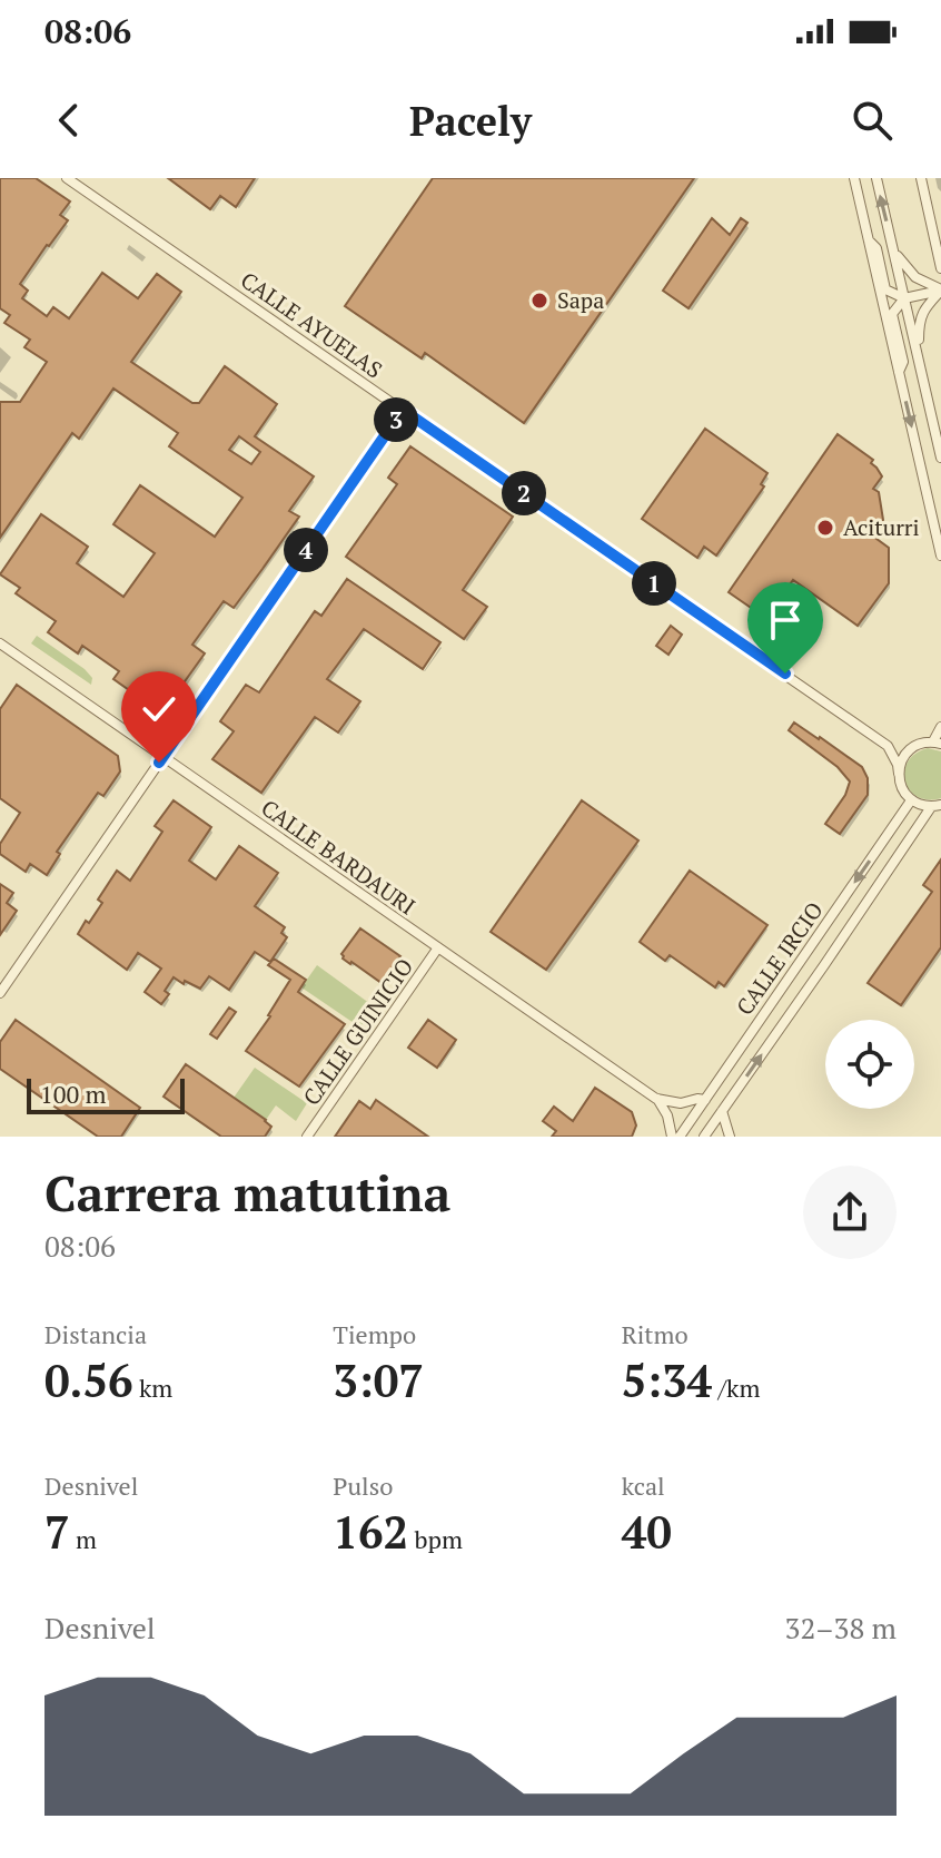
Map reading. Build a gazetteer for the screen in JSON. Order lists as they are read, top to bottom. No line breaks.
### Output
{"streets":{"street":["CALLE AYUELAS","CALLE BARDAURI","CALLE IRCIO","CALLE GUINICIO"]},"crossings":[["CALLE BARDAURI","CALLE GUINICIO"]],"places":["Sapa","Aciturri"],"scale_bar":"100 m","page":{"status":"08:06","header":"Pacely","pins":["3","2","4","1"],"scale":"100 m","heading":["Carrera matutina","08:06"],"stats":[["Distancia","0.56 km"],["Tiempo","3:07"],["Ritmo","5:34 /km"],["Desnivel","7 m"],["Pulso","162 bpm"],["kcal","40"]],"chart":["Desnivel","32–38 m"]}}
